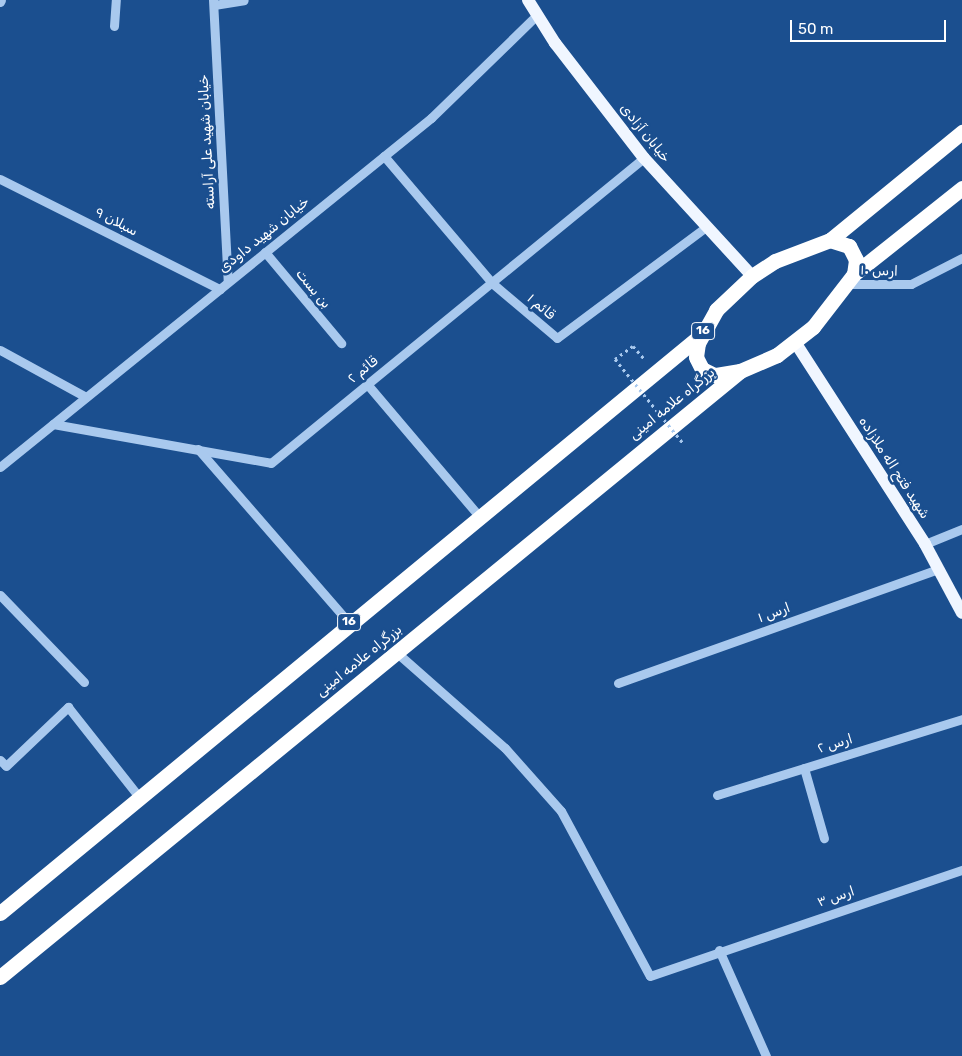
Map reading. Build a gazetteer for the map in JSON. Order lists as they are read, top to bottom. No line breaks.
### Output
{"streets":{"highway":["16","بزرگراه علامه امینی"],"main road":["خیابان آزادی","شهید فتح اله ملازاده"],"street":["خیابان شهید علی آراسته","سبلان ۹","خیابان شهید داودی","ارس ۱۰","بن بست","قائم ۱","قائم ۲","ارس ۱","ارس ۲","ارس ۳"]},"crossings":[["خیابان آزادی","خیابان شهید داودی"],["خیابان آزادی","قائم ۱"],["خیابان آزادی","16"],["خیابان آزادی","قائم ۲"],["خیابان شهید علی آراسته","خیابان شهید داودی"],["سبلان ۹","خیابان شهید داودی"],["خیابان شهید داودی","بن بست"],["خیابان شهید داودی","قائم ۱"],["خیابان شهید داودی","قائم ۲"],["ارس ۱۰","16"],["قائم ۱","قائم ۲"],["16","بزرگراه علامه امینی"],["16","شهید فتح اله ملازاده"],["بزرگراه علامه امینی","ارس ۳"],["شهید فتح اله ملازاده","ارس ۱"]],"scale_bar":"50 m"}
